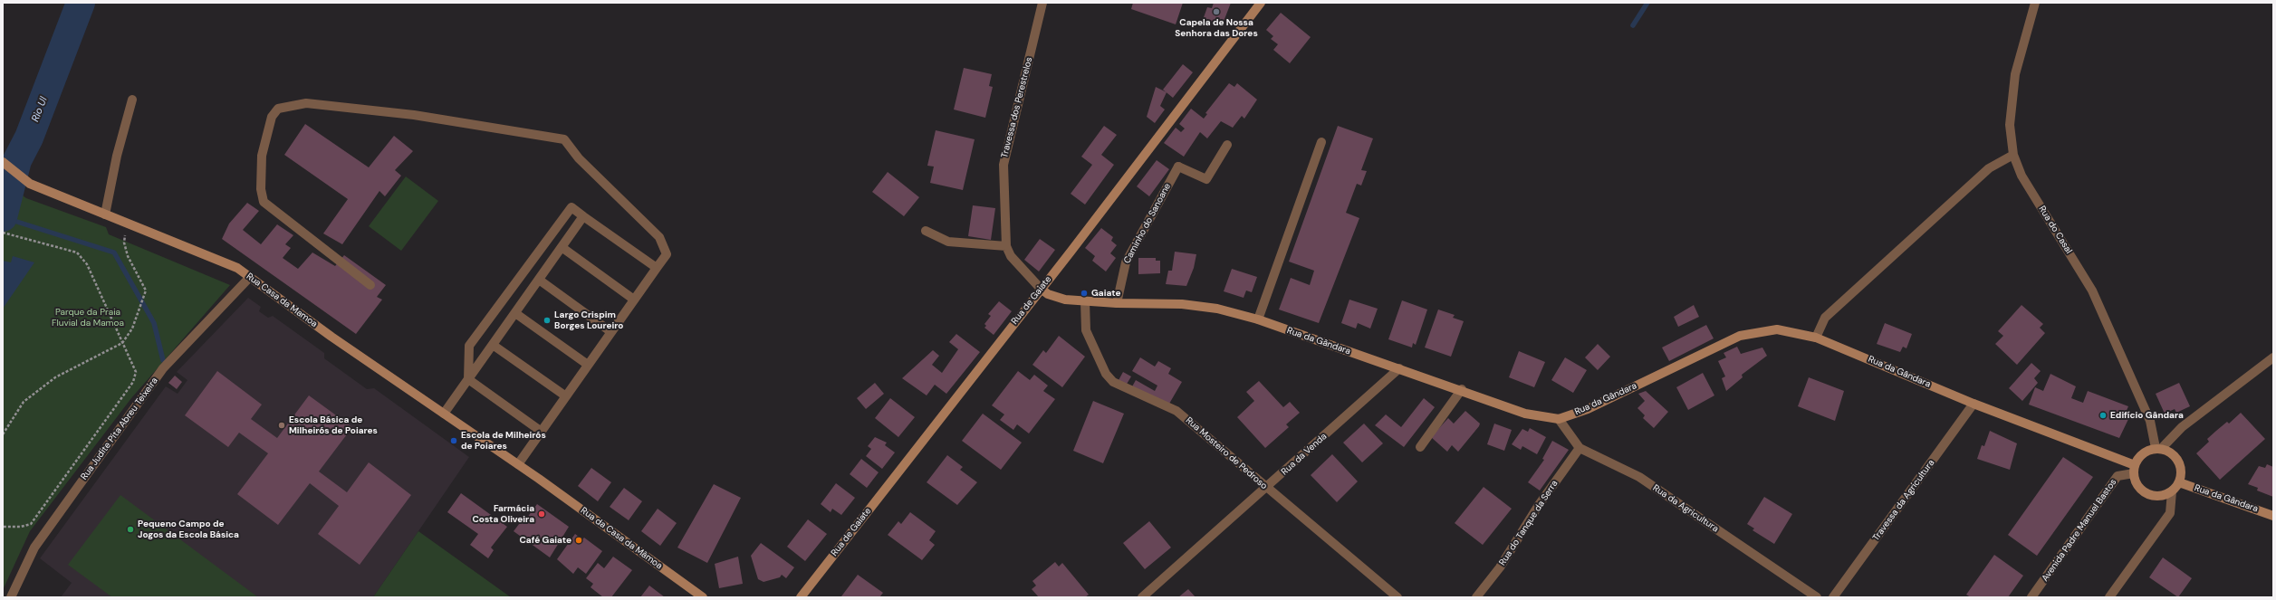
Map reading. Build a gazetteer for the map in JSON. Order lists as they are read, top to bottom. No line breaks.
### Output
{"streets":{"main road":["Rua Casa da Mamoa","Rua de Gaiate","Rua da Gândara","Rua da Casa da Mâmoa"],"street":["Travessa dos Perestrelos","Caminho do Sanoane","Rua do Casal","Rua Judite Pita Abreu Teixeira","Rua Mosteiro de Pedroso","Rua da Venda","Travessa da Agricultura","Rua da Agricultura","Rua do Tanque da Serra","Avenida Padre Manuel Bastos"]},"crossings":[["Travessa dos Perestrelos","Rua de Gaiate"],["Travessa dos Perestrelos","Rua da Gândara"],["Caminho do Sanoane","Rua da Gândara"],["Rua do Casal","Rua da Gândara"],["Rua do Casal","Avenida Padre Manuel Bastos"],["Rua Casa da Mamoa","Rua Judite Pita Abreu Teixeira"],["Rua Casa da Mamoa","Rua da Casa da Mâmoa"],["Rua de Gaiate","Rua da Gândara"],["Rua da Gândara","Rua Mosteiro de Pedroso"],["Rua da Gândara","Rua da Venda"],["Rua da Gândara","Travessa da Agricultura"],["Rua da Gândara","Rua da Agricultura"],["Rua da Gândara","Avenida Padre Manuel Bastos"],["Rua Mosteiro de Pedroso","Rua da Venda"],["Rua da Agricultura","Rua do Tanque da Serra"]],"water":["Rio Ul"],"parks":["Parque da Praia Fluvial da Mamoa"],"places":["Capela de Nossa Senhora das Dores","Gaiate","Largo Crispim Borges Loureiro","Edifício Gândara","Escola Básica de Milheirós de Poiares","Escola de Milheirós de Poiares","Farmácia Costa Oliveira","Pequeno Campo de Jogos da Escola Básica","Café Gaiate"]}
